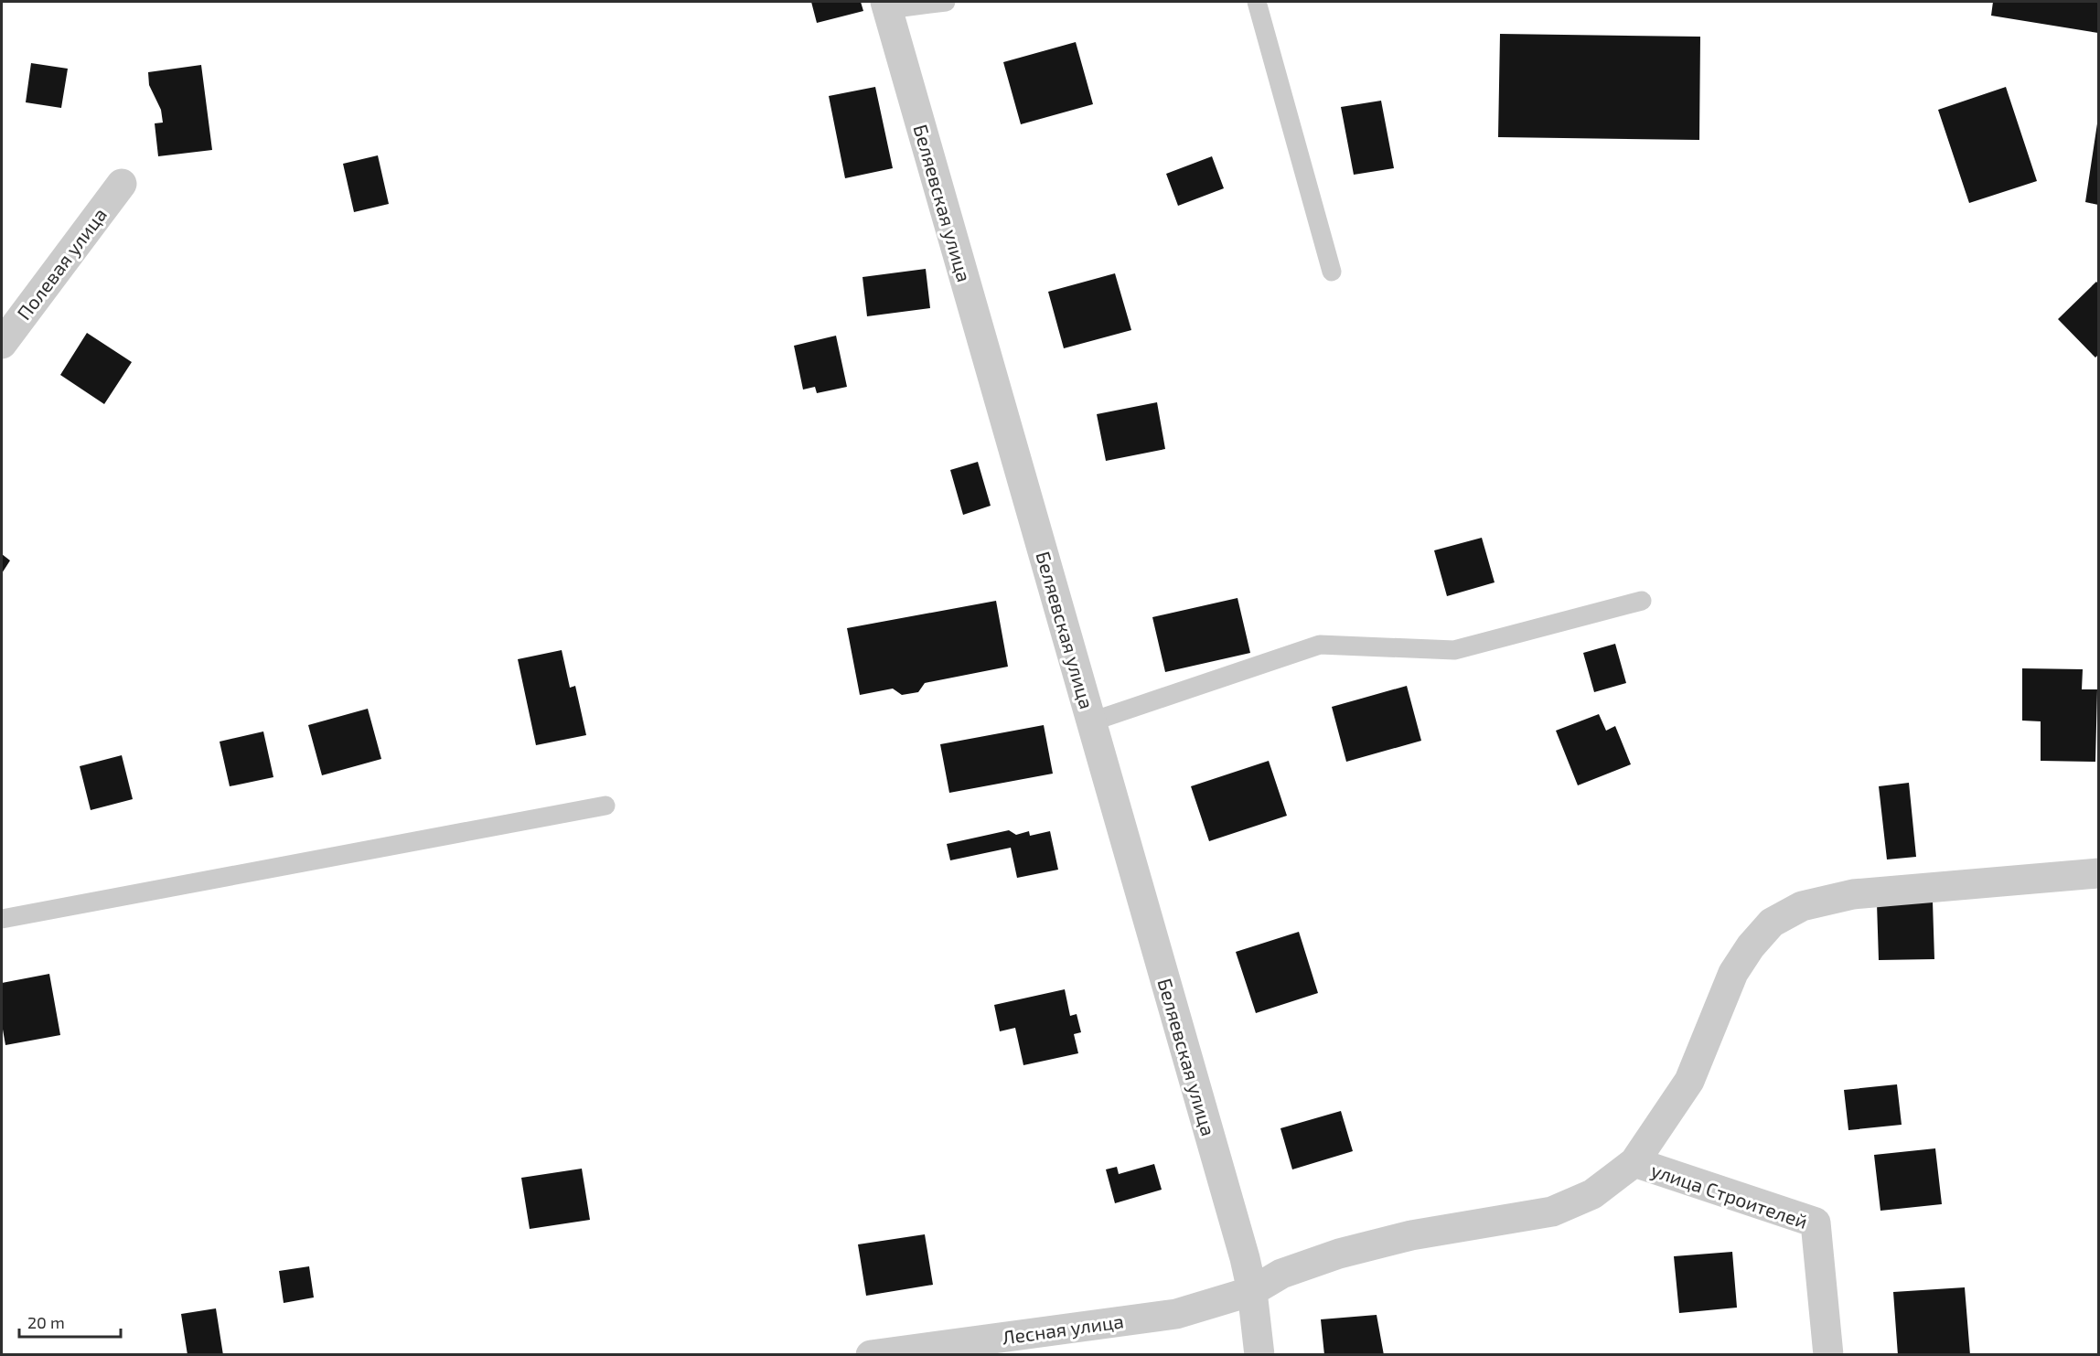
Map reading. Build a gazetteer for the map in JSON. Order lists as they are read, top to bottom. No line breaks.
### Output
{"streets":{"street":["Беляевская улица","Полевая улица","улица Строителей","Лесная улица"]},"crossings":[["Беляевская улица","Лесная улица"],["улица Строителей","Лесная улица"]],"scale_bar":"20 m"}
